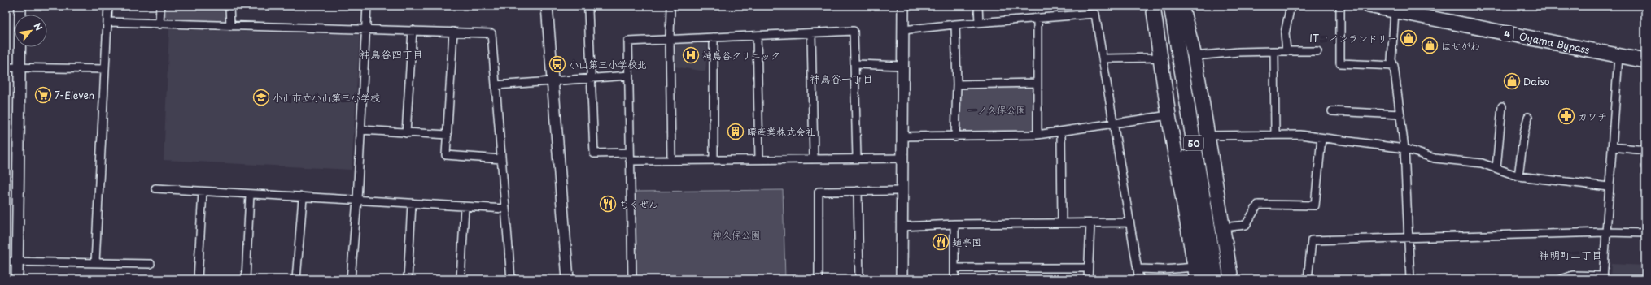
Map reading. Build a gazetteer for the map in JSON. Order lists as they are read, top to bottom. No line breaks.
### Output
{"streets":{"highway":["4","Oyama Bypass","50"]},"districts":["神鳥谷四丁目","神鳥谷一丁目","神明町二丁目"],"parks":["一ノ久保公園","神久保公園"],"places":{"shop":["ITコインランドリー","はせがわ","Daiso"],"hospital":["神鳥谷クリニック"],"bus stop":["小山第三小学校北"],"supermarket":["7-Eleven"],"school or university":["小山市立小山第三小学校"],"pharmacy":["カワチ"],"building":["曙産業株式会社"],"restaurant":["ちくぜん","麺亭国"]},"north":"top right"}
